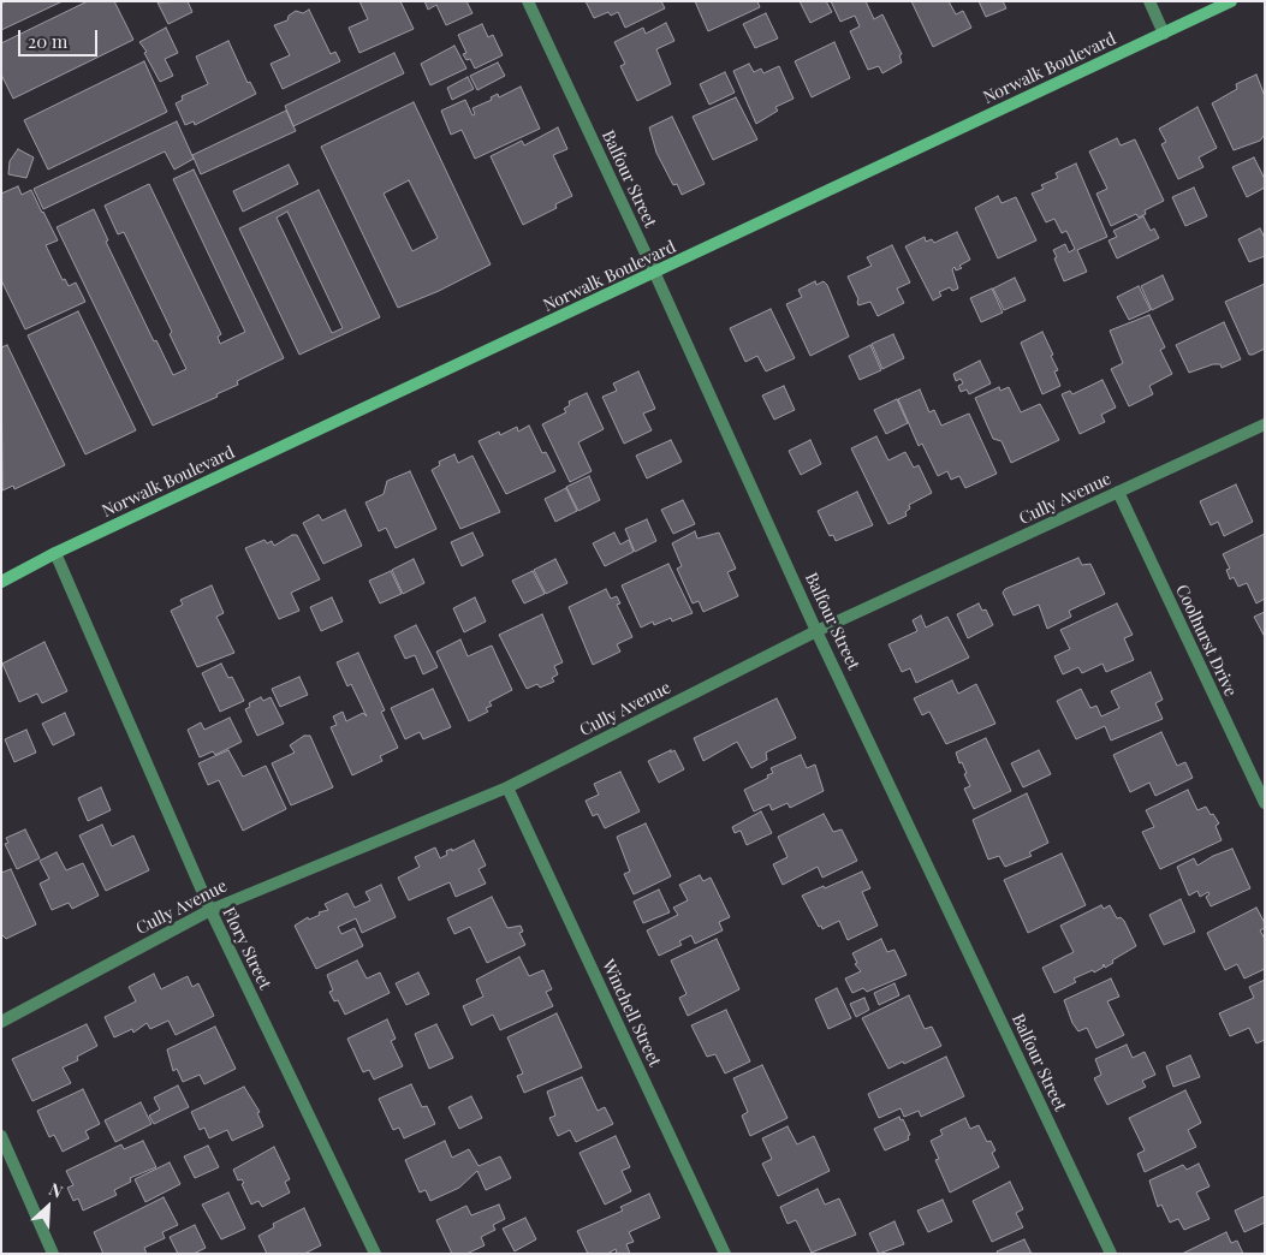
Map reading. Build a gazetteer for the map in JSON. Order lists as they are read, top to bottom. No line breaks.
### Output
{"streets":{"main road":["Norwalk Boulevard"],"street":["Balfour Street","Cully Avenue","Coolhurst Drive","Flory Street","Winchell Street"]},"crossings":[["Norwalk Boulevard","Balfour Street"],["Norwalk Boulevard","Flory Street"],["Balfour Street","Cully Avenue"],["Cully Avenue","Coolhurst Drive"],["Cully Avenue","Flory Street"],["Cully Avenue","Winchell Street"]],"scale_bar":"20 m","north":"top right"}
